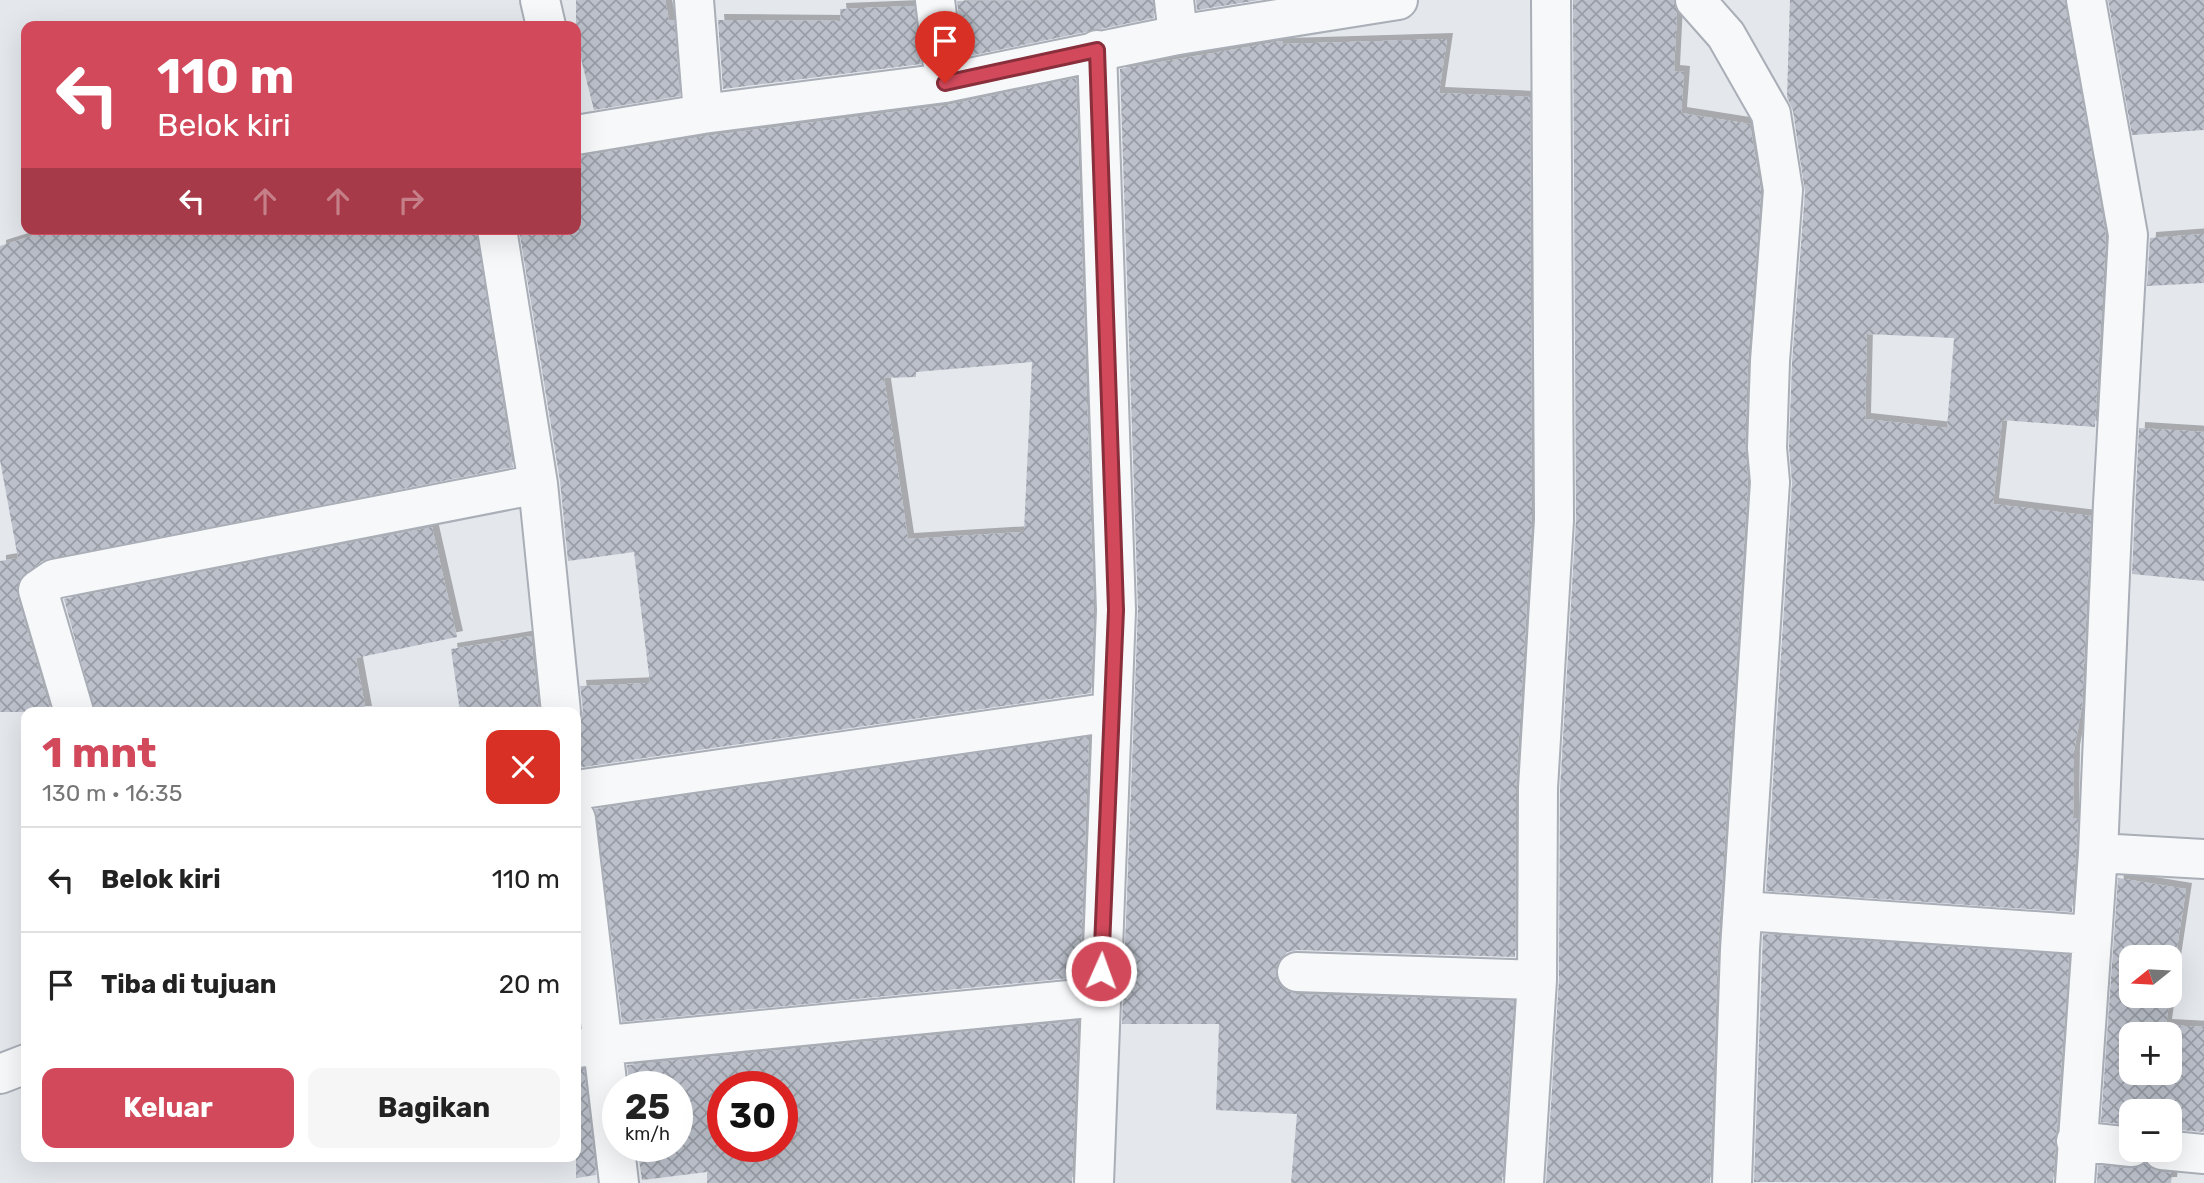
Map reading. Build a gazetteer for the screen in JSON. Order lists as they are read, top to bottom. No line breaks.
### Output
{"north":"left","page":{"turn":["110 m","Belok kiri"],"heading":["1 mnt","130 m · 16:35"],"list":[{"name":"Belok kiri","value":"110 m"},{"name":"Tiba di tujuan","value":"20 m"}],"map_buttons":["+","−"],"buttons":["Keluar","Bagikan"],"speed":"25 km/h","limit":"30"}}
